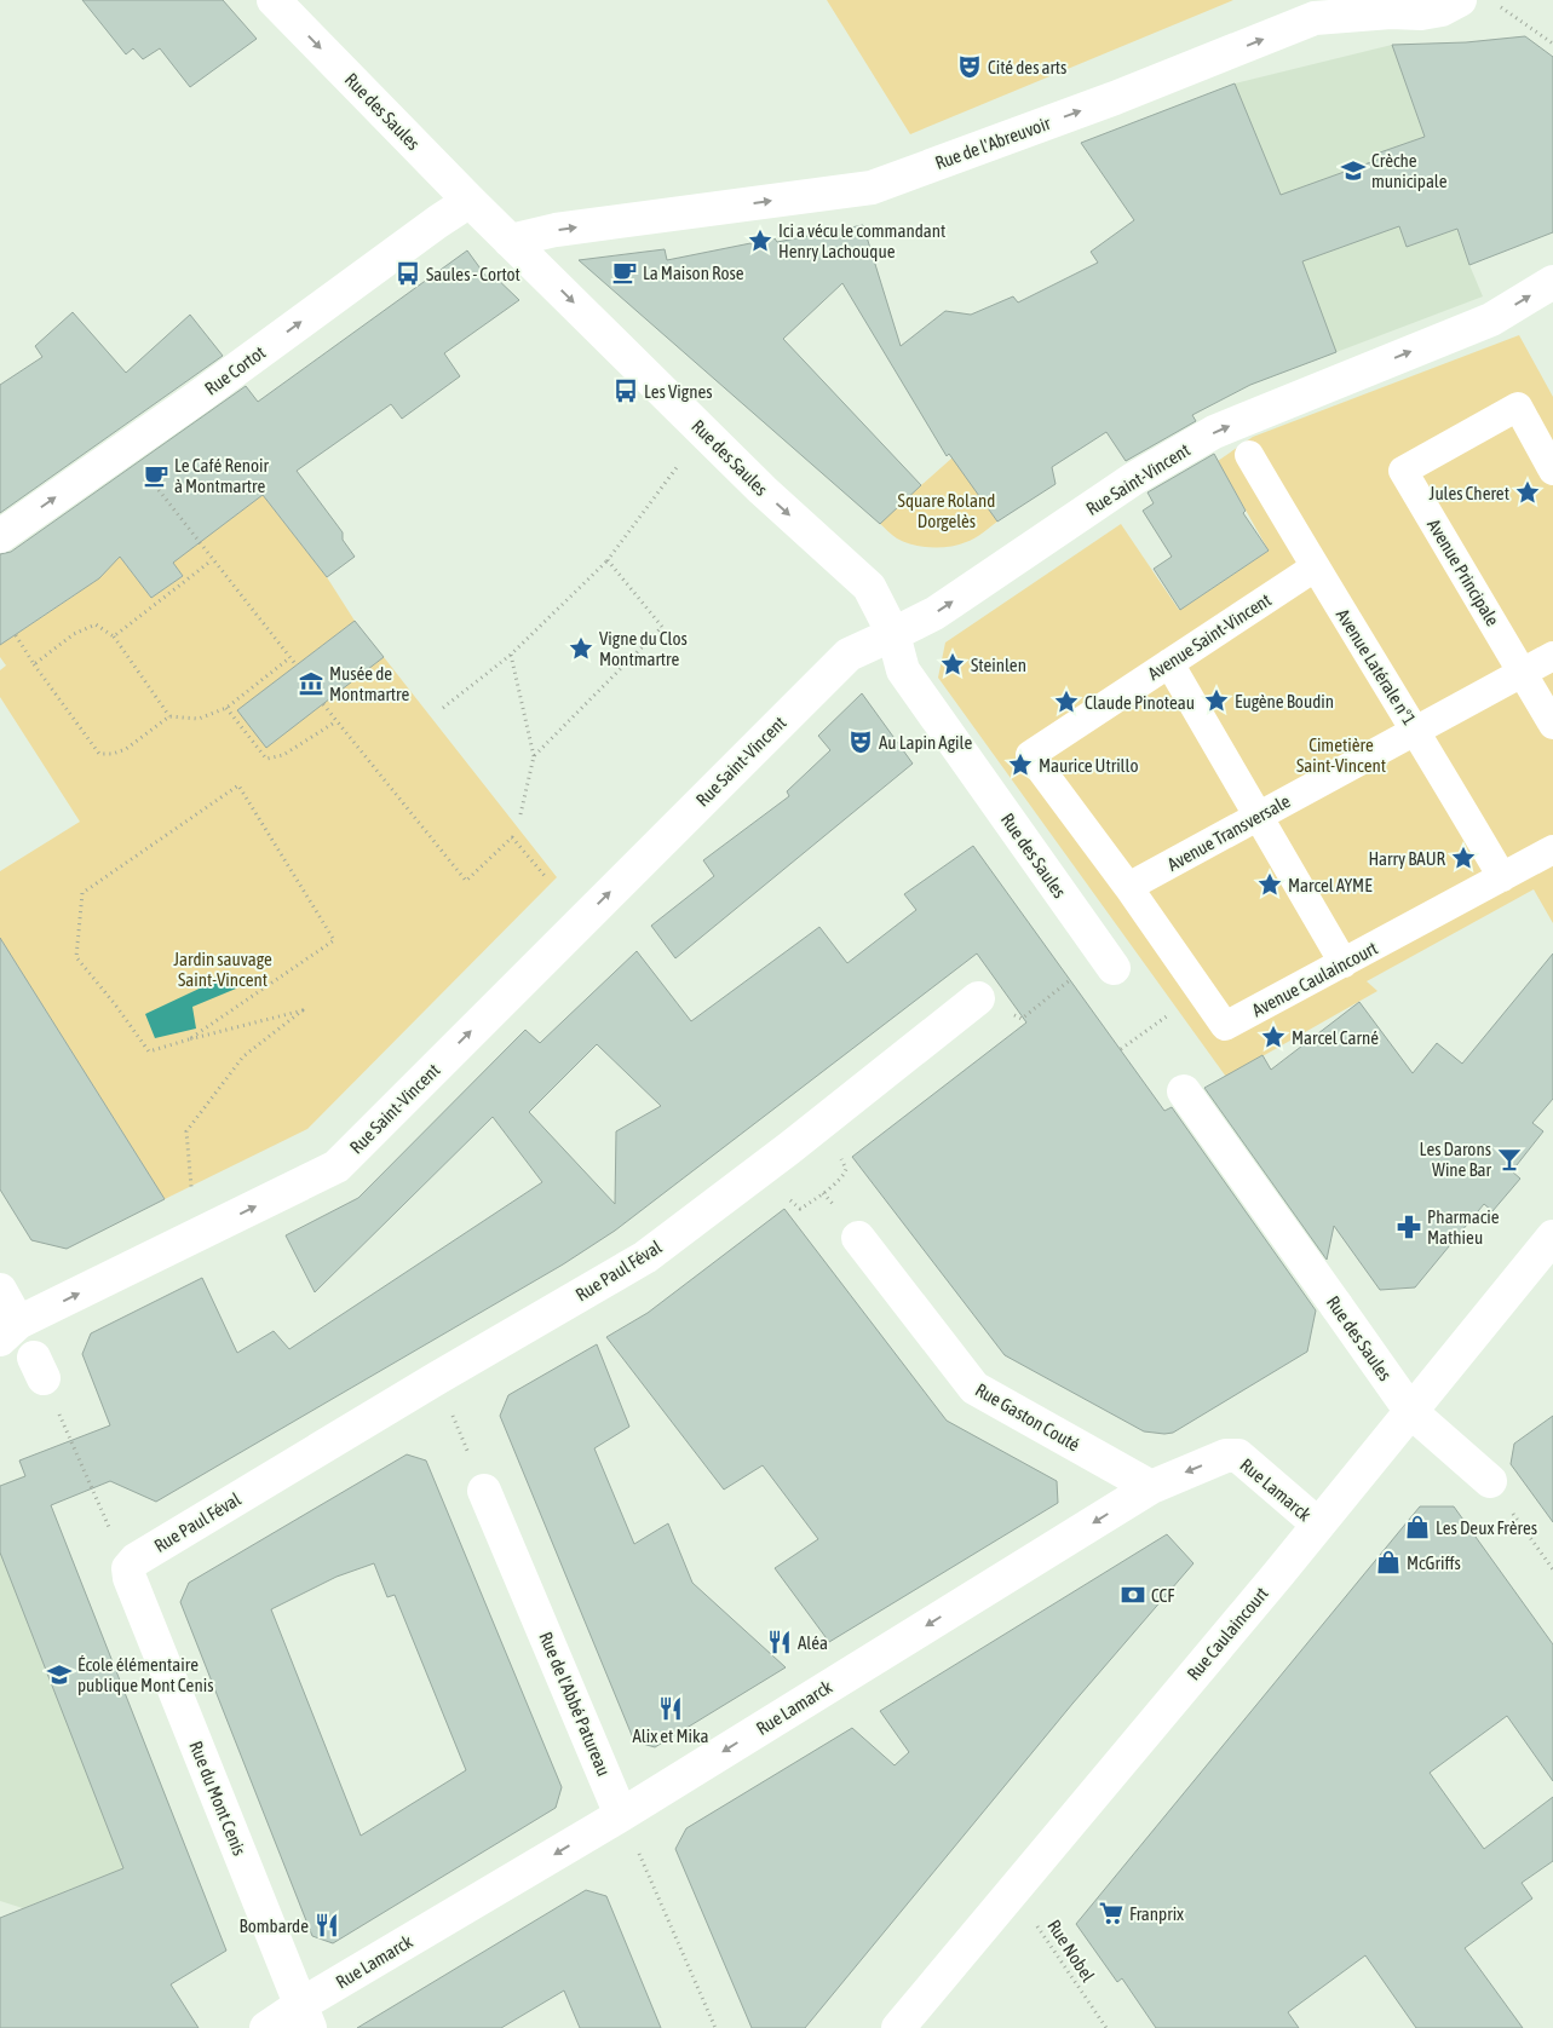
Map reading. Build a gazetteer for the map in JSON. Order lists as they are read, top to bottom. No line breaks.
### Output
{"streets":{"street":["Rue des Saules","Rue de l'Abreuvoir","Rue Cortot","Rue Saint-Vincent","Rue Paul Féval","Rue Gaston Couté","Rue Lamarck","Rue Caulaincourt","Rue de l'Abbé Patureau","Rue du Mont Cenis"],"lane":["Avenue Principale","Avenue Saint-Vincent","Avenue Latérale n°1","Avenue Transversale","Avenue Caulaincourt"],"path":["Rue Nobel"]},"crossings":[["Rue des Saules","Rue de l'Abreuvoir"],["Rue des Saules","Rue Cortot"],["Rue des Saules","Rue Saint-Vincent"],["Rue des Saules","Rue Caulaincourt"],["Avenue Principale","Avenue Transversale"],["Avenue Saint-Vincent","Avenue Latérale n°1"],["Avenue Saint-Vincent","Avenue Transversale"],["Avenue Saint-Vincent","Avenue Caulaincourt"],["Avenue Latérale n°1","Avenue Transversale"],["Avenue Latérale n°1","Avenue Caulaincourt"],["Avenue Transversale","Avenue Caulaincourt"],["Rue Paul Féval","Rue du Mont Cenis"],["Rue Gaston Couté","Rue Lamarck"],["Rue Lamarck","Rue Caulaincourt"],["Rue Lamarck","Rue de l'Abbé Patureau"],["Rue Lamarck","Rue du Mont Cenis"],["Rue Caulaincourt","Rue Nobel"]],"one_way":["Rue des Saules","Rue de l'Abreuvoir","Rue Cortot","Rue Saint-Vincent","Rue Lamarck"],"parks":["Square Roland Dorgelès","Cimetière Saint-Vincent","Jardin sauvage Saint-Vincent"],"places":{"theatre":["Cité des arts","Au Lapin Agile"],"school or university":["Crèche municipale","École élémentaire publique Mont Cenis"],"place":["Ici a vécu le commandant Henry Lachouque","Jules Cheret","Vigne du Clos Montmartre","Steinlen","Eugène Boudin","Claude Pinoteau","Maurice Utrillo","Harry BAUR","Marcel AYME","Marcel Carné"],"cafe":["La Maison Rose","Le Café Renoir à Montmartre"],"bus stop":["Saules - Cortot","Les Vignes"],"museum":["Musée de Montmartre"],"bar":["Les Darons Wine Bar"],"pharmacy":["Pharmacie Mathieu"],"shop":["Les Deux Frères","McGriffs"],"bank":["CCF"],"restaurant":["Aléa","Alix et Mika","Bombarde"],"supermarket":["Franprix"]}}
